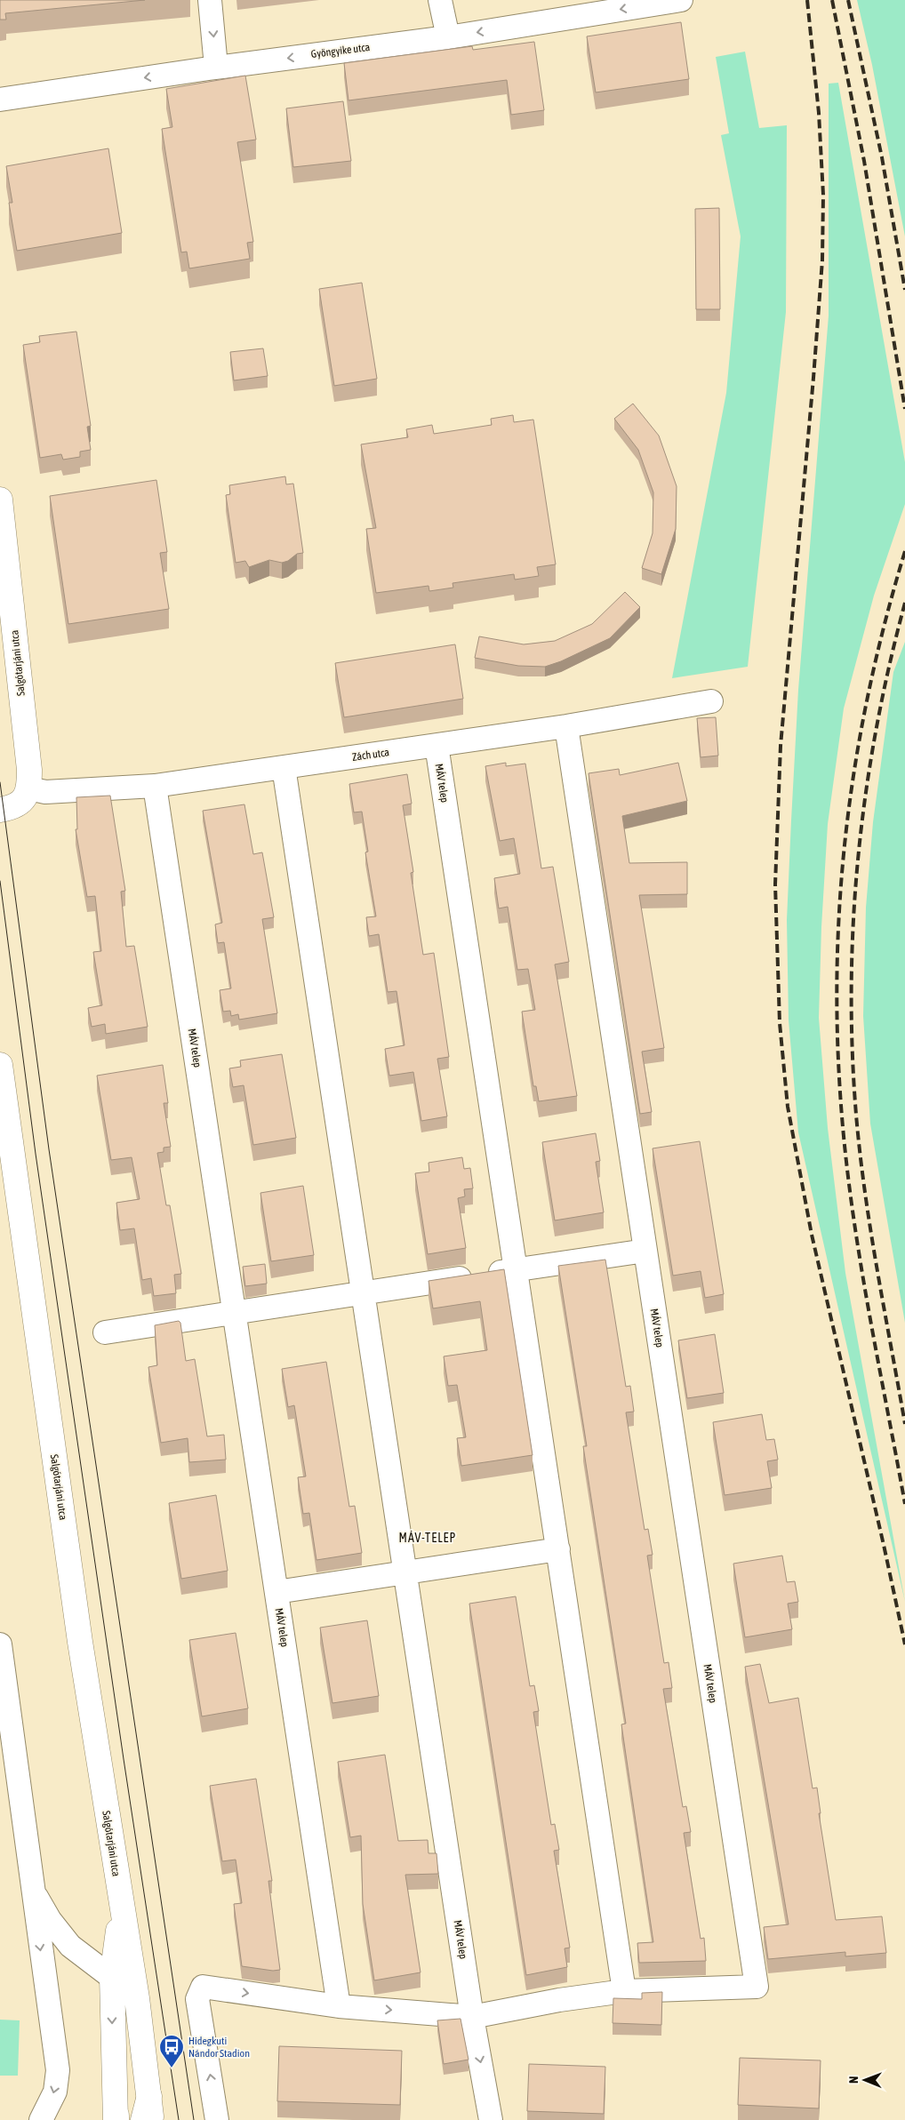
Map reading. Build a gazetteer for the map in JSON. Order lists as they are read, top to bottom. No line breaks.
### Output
{"streets":{"street":["Gyöngyike utca","Salgótarjáni utca","Zách utca","MÁV telep"]},"crossings":[["Salgótarjáni utca","Zách utca"],["Zách utca","MÁV telep"]],"one_way":["Gyöngyike utca"],"districts":["MÁV-TELEP"],"places":{"bus stop":["Hidegkuti Nándor Stadion"]},"north":"left"}
